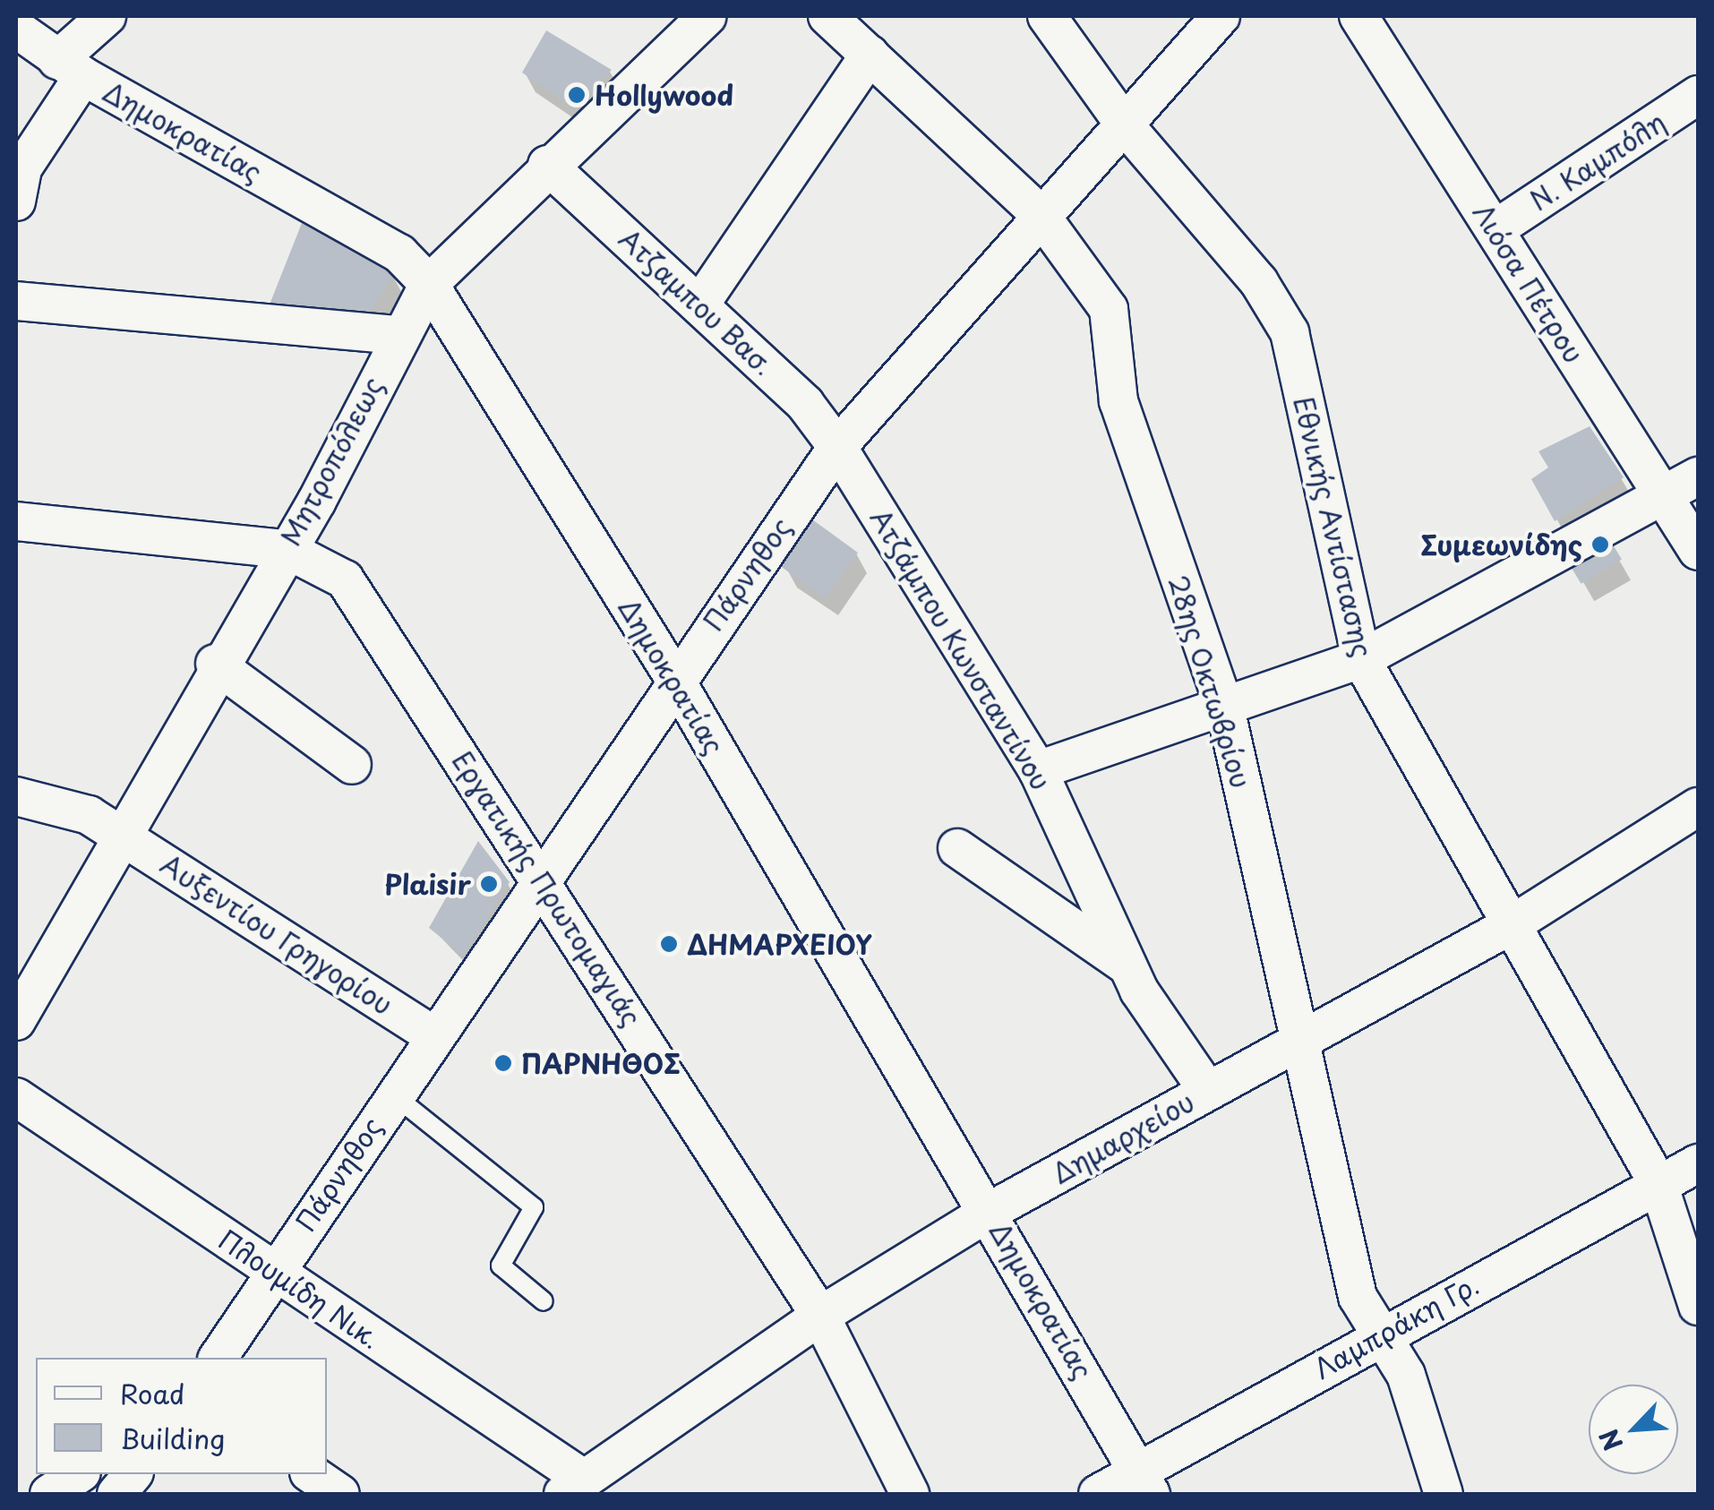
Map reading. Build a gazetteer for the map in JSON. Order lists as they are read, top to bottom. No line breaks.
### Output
{"streets":{"street":["Δημοκρατίας","Ν. Καμπόλη","Λιόσα Πέτρου","Ατζαμπου Βασ.","Μητροπόλεως","Εθνικής Αντίστασης","Πάρνηθος","Ατζάμπου Κωνσταντίνου","28ης Οκτωβρίου","Εργατικής Πρωτομαγιάς","Αυξεντίου Γρηγορίου","Δημαρχείου","Πλουμίδη Νικ.","Λαμπράκη Γρ."]},"crossings":[["Δημοκρατίας","Μητροπόλεως"],["Δημοκρατίας","Πάρνηθος"],["Δημοκρατίας","Δημαρχείου"],["Δημοκρατίας","Λαμπράκη Γρ."],["Ν. Καμπόλη","Λιόσα Πέτρου"],["Ατζαμπου Βασ.","Μητροπόλεως"],["Ατζαμπου Βασ.","Πάρνηθος"],["Ατζαμπου Βασ.","Ατζάμπου Κωνσταντίνου"],["Μητροπόλεως","Εργατικής Πρωτομαγιάς"],["Μητροπόλεως","Αυξεντίου Γρηγορίου"],["Εθνικής Αντίστασης","Πάρνηθος"],["Εθνικής Αντίστασης","Δημαρχείου"],["Εθνικής Αντίστασης","Λαμπράκη Γρ."],["Πάρνηθος","Ατζάμπου Κωνσταντίνου"],["Πάρνηθος","28ης Οκτωβρίου"],["Πάρνηθος","Εργατικής Πρωτομαγιάς"],["Πάρνηθος","Αυξεντίου Γρηγορίου"],["Πάρνηθος","Πλουμίδη Νικ."],["Ατζάμπου Κωνσταντίνου","Δημαρχείου"],["28ης Οκτωβρίου","Δημαρχείου"],["28ης Οκτωβρίου","Λαμπράκη Γρ."],["Εργατικής Πρωτομαγιάς","Δημαρχείου"],["Δημαρχείου","Πλουμίδη Νικ."]],"places":["Hollywood","Συμεωνίδης","Plaisir","ΔΗΜΑΡΧΕΙΟΥ","ΠΑΡΝΗΘΟΣ"],"legend":["Road","Building"],"north":"bottom left"}
